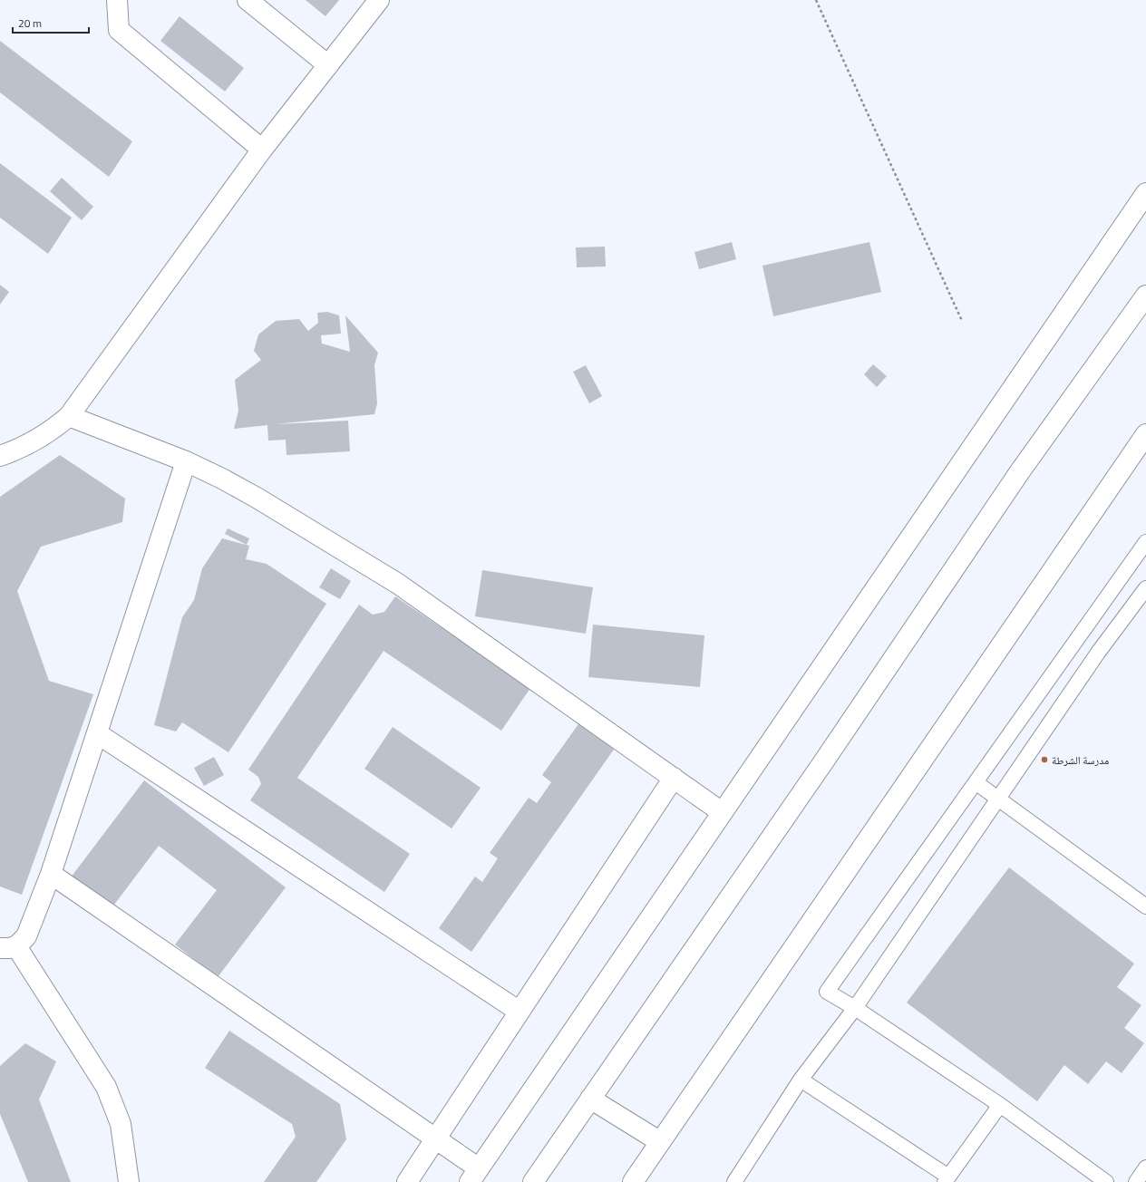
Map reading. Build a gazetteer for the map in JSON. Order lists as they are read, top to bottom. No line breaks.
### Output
{"places":["مدرسة الشرطة"],"scale_bar":"20 m"}
